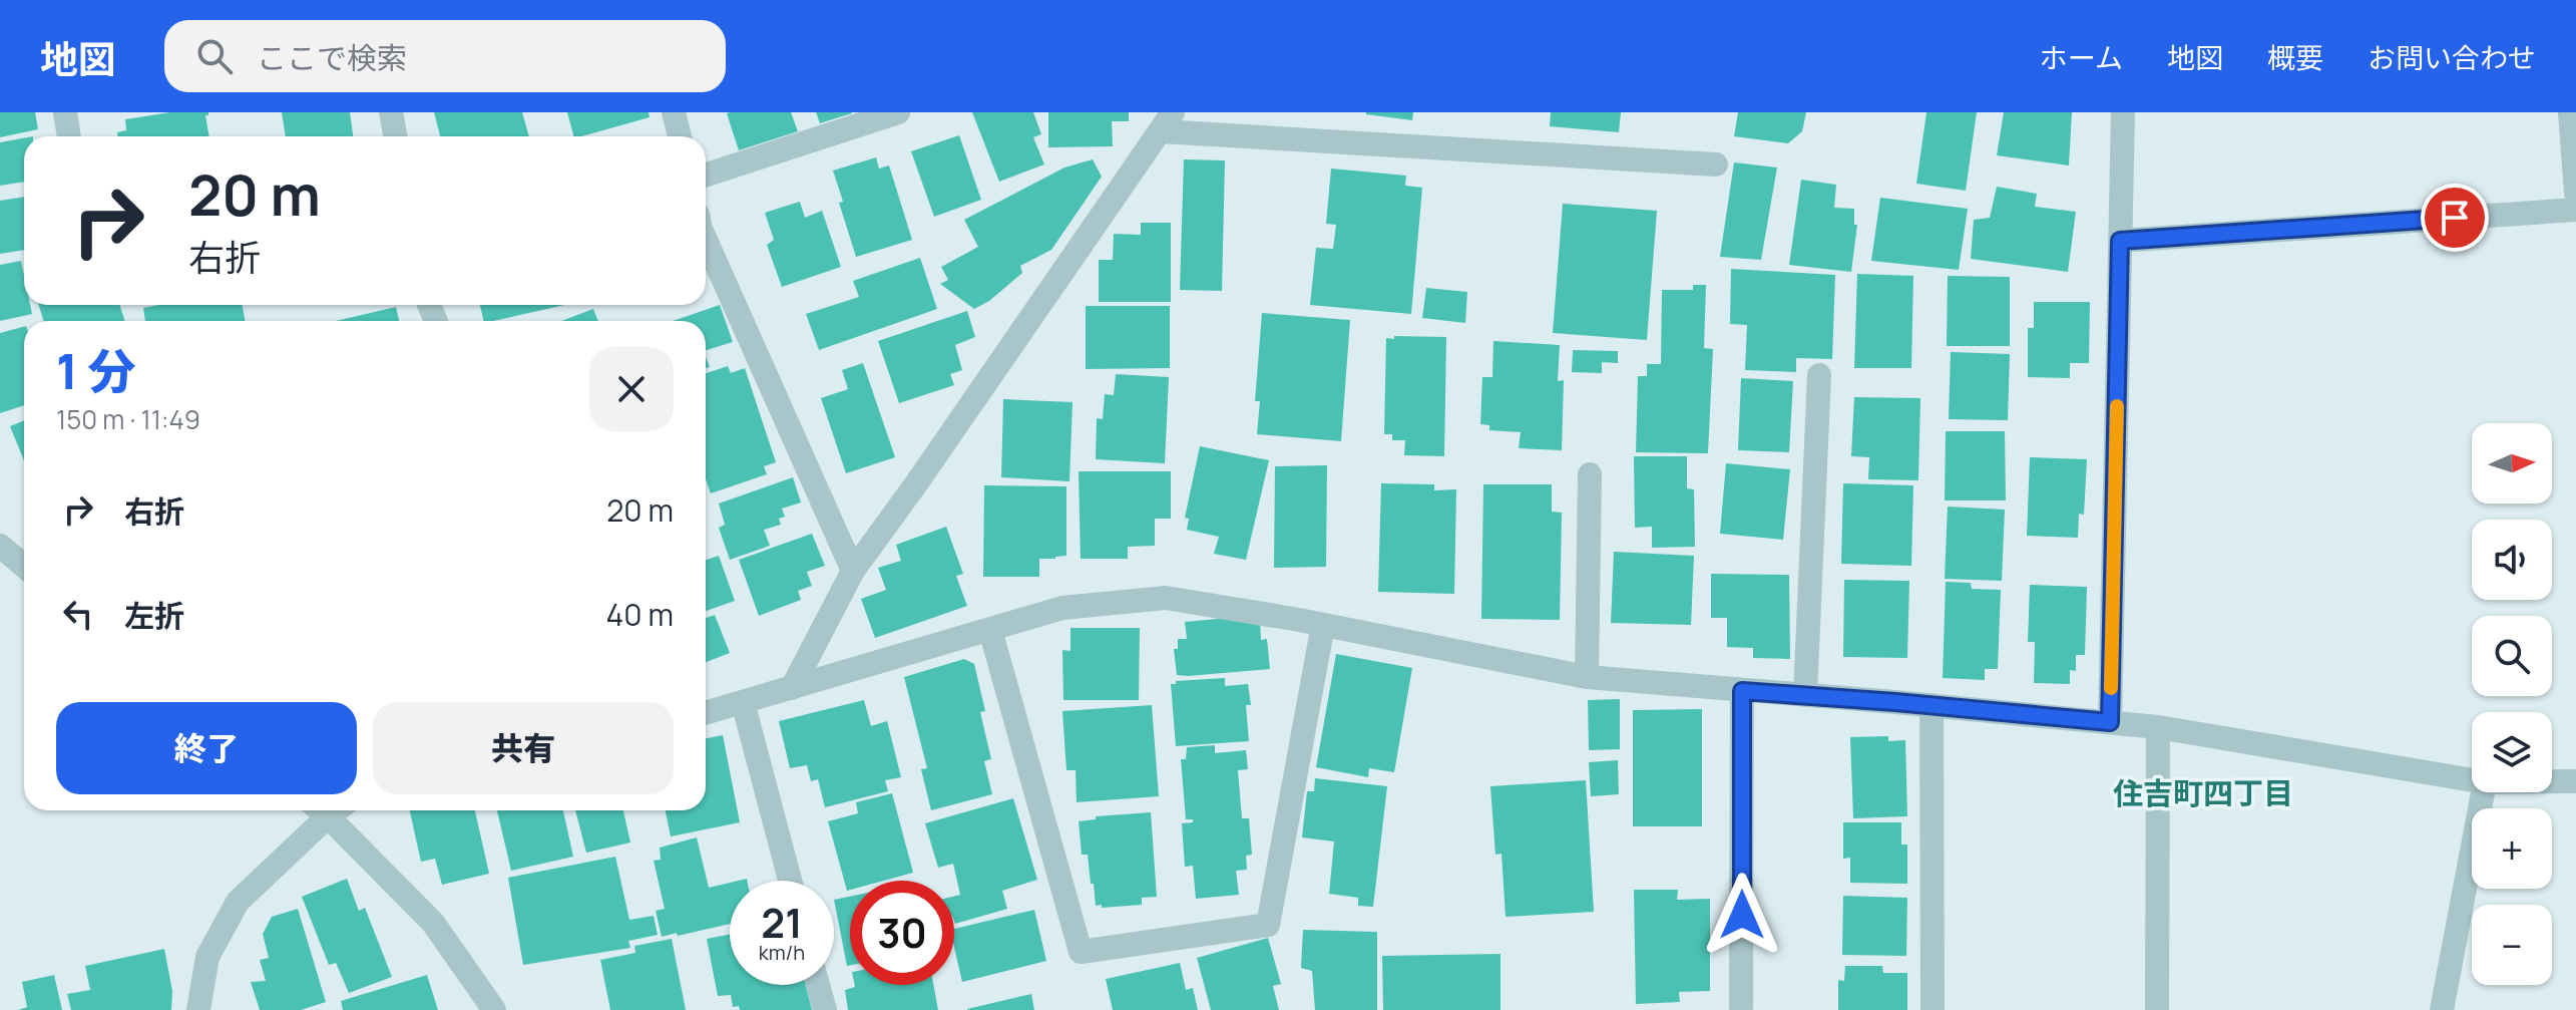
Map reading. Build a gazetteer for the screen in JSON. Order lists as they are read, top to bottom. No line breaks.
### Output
{"districts":["住吉町四丁目"],"north":"right","page":{"header":"地図","search":"ここで検索","nav":["ホーム","地図","概要","お問い合わせ"],"turn":["20 m","右折"],"heading":["1 分","150 m · 11:49"],"map_buttons":["+","−"],"list":[{"name":"右折","value":"20 m"},{"name":"左折","value":"40 m"}],"buttons":["終了","共有"],"speed":"21 km/h","limit":"30"}}
